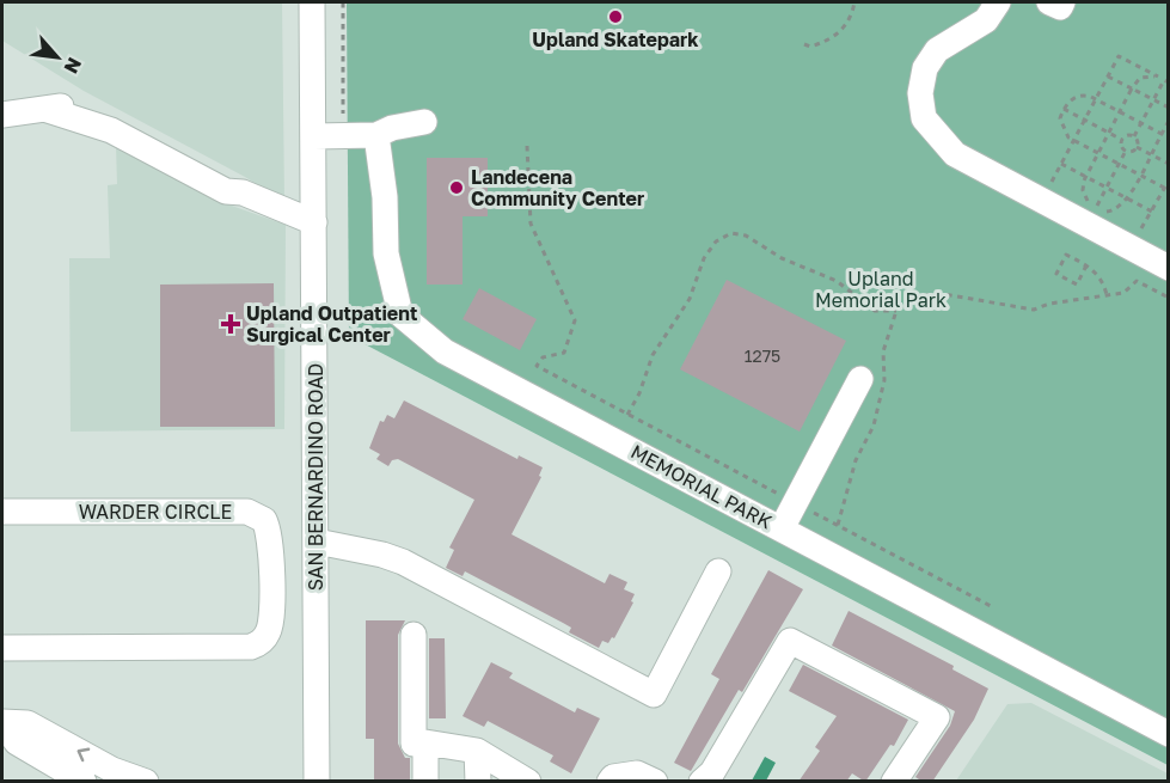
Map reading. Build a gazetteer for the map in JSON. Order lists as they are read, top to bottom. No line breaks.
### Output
{"streets":{"street":["SAN BERNARDINO ROAD","MEMORIAL PARK","WARDER CIRCLE"]},"parks":["Upland Memorial Park"],"places":{"other":["Upland Skatepark","Landecena Community Center"],"health":["Upland Outpatient Surgical Center"]},"house_numbers":["1275"],"north":"bottom right"}
